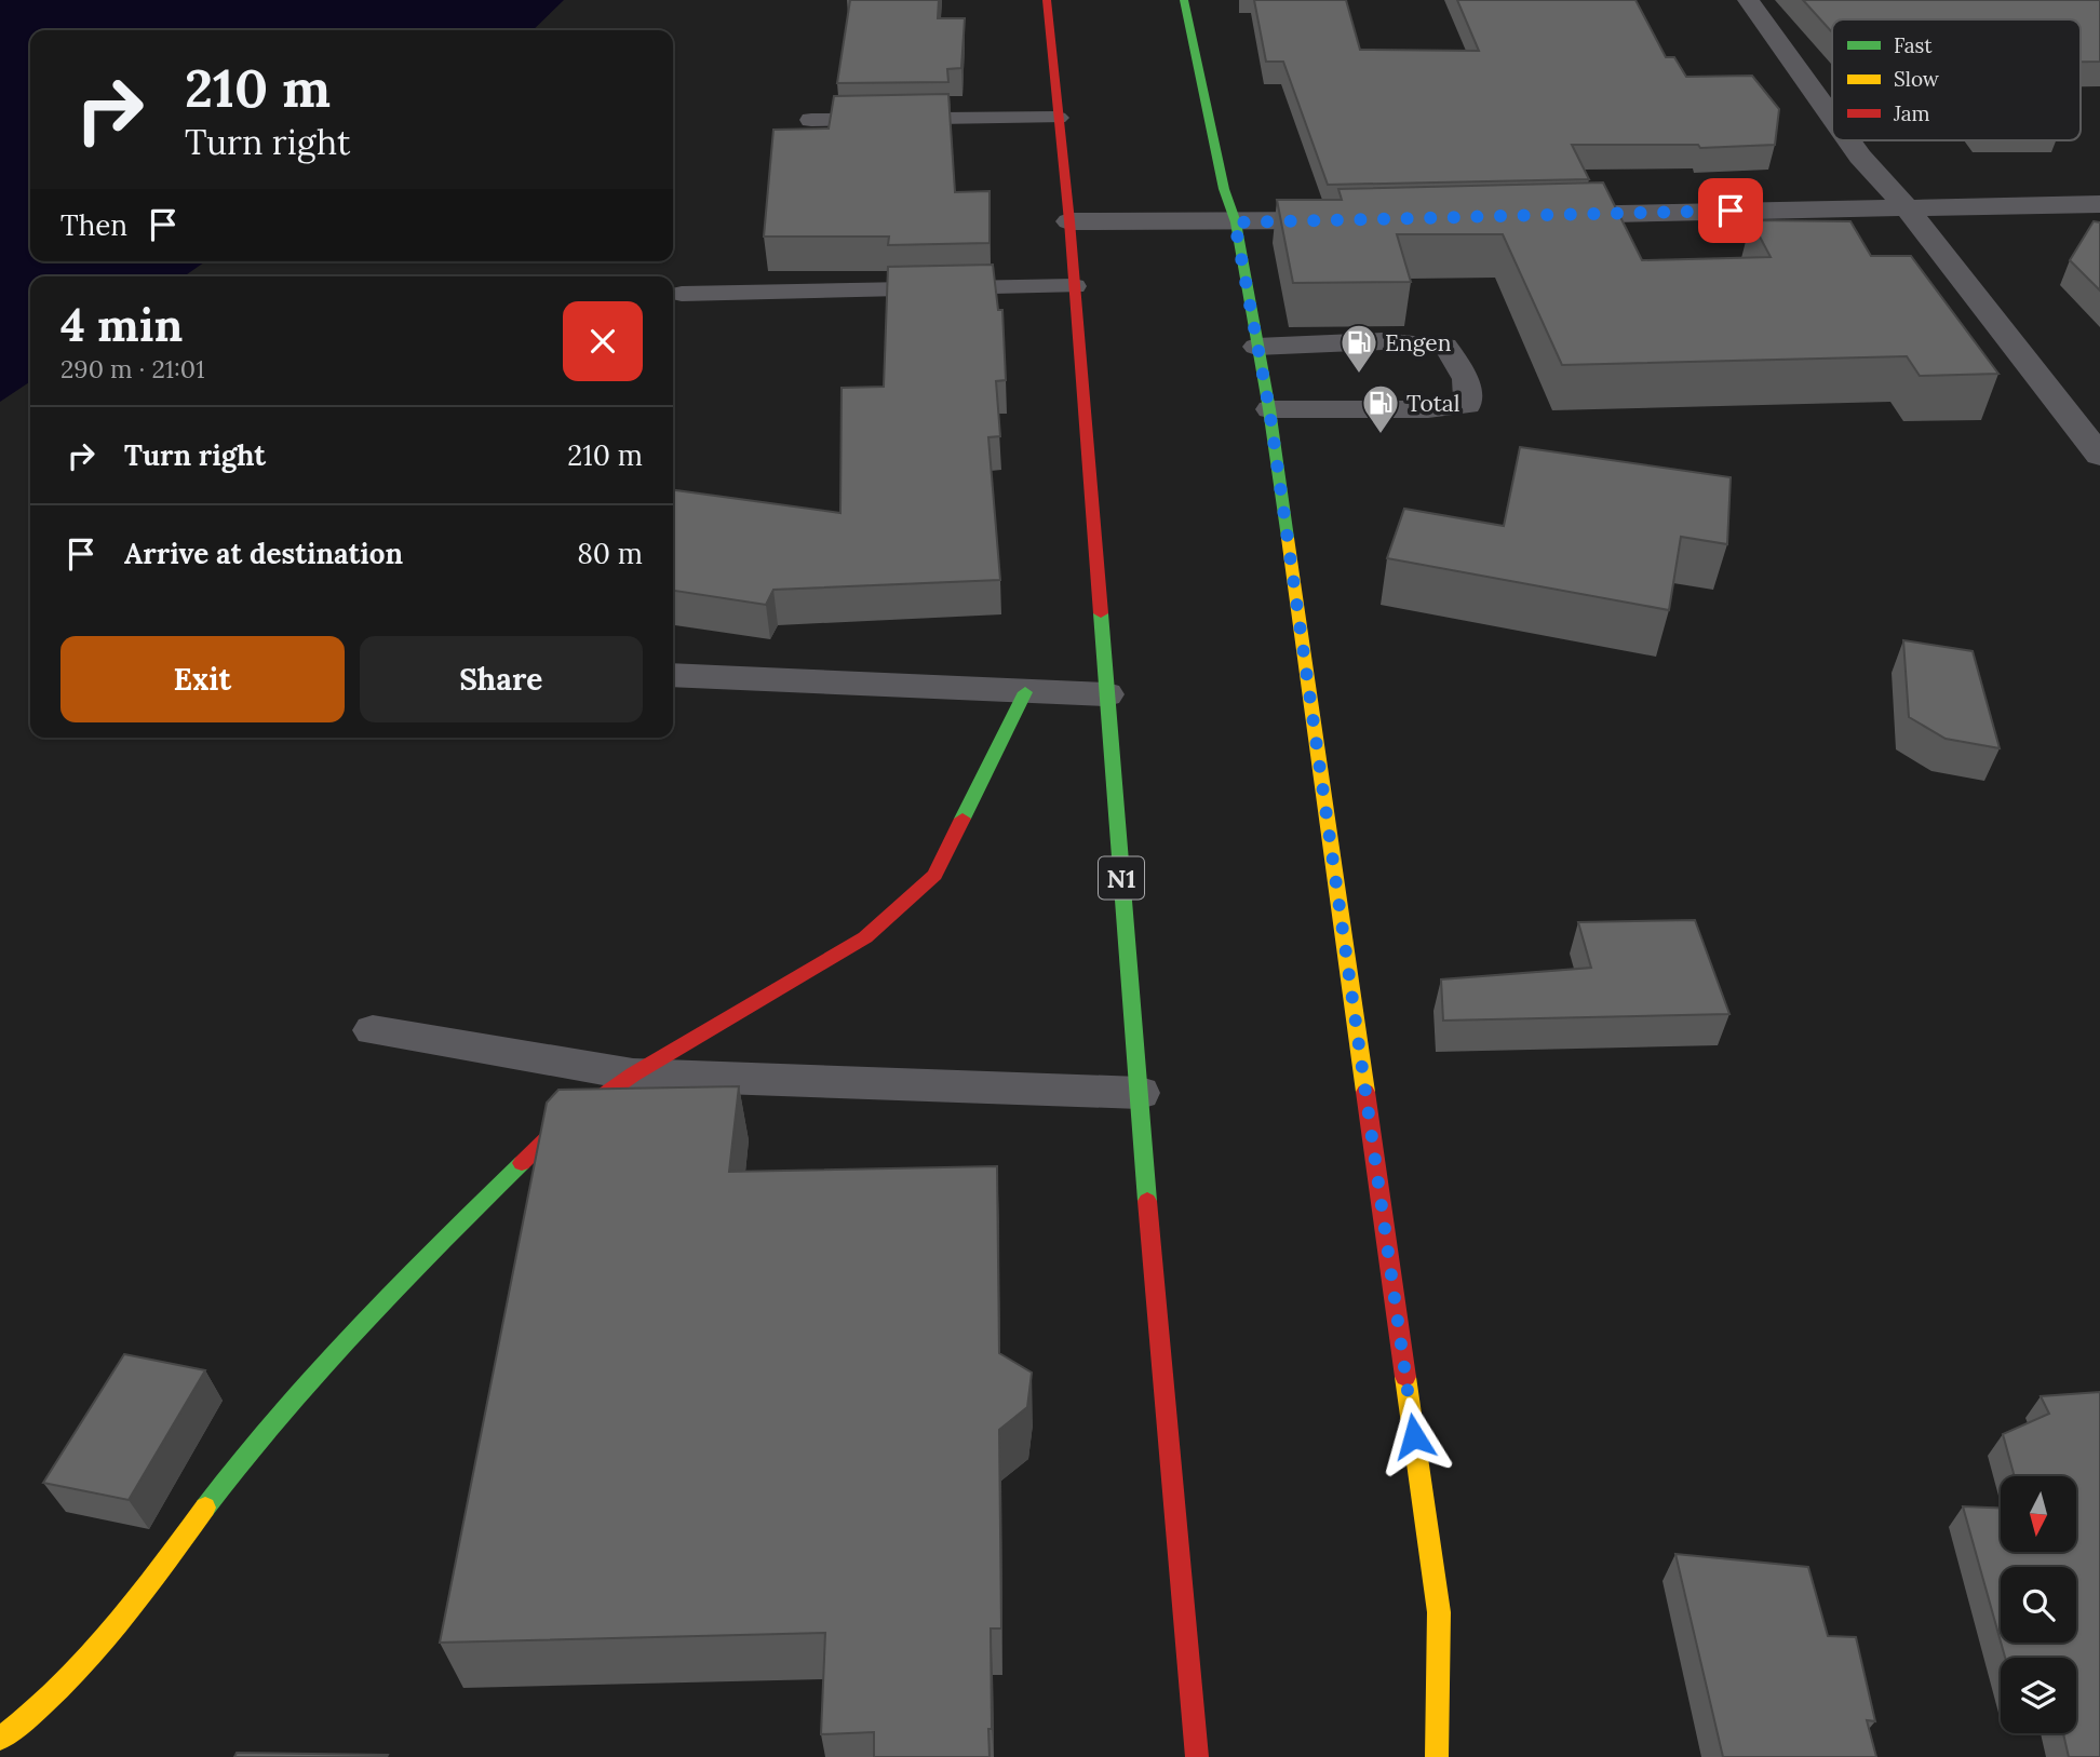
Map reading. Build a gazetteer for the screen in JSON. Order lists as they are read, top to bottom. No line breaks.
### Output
{"streets":{"main road":["N1"]},"places":{"fuel station":["Engen","Total"]},"legend":["Fast","Slow","Jam"],"north":"bottom","page":{"turn":["210 m","Turn right"],"then":"Then","heading":["4 min","290 m · 21:01"],"list":[{"name":"Turn right","value":"210 m"},{"name":"Arrive at destination","value":"80 m"}],"buttons":["Exit","Share"]}}
